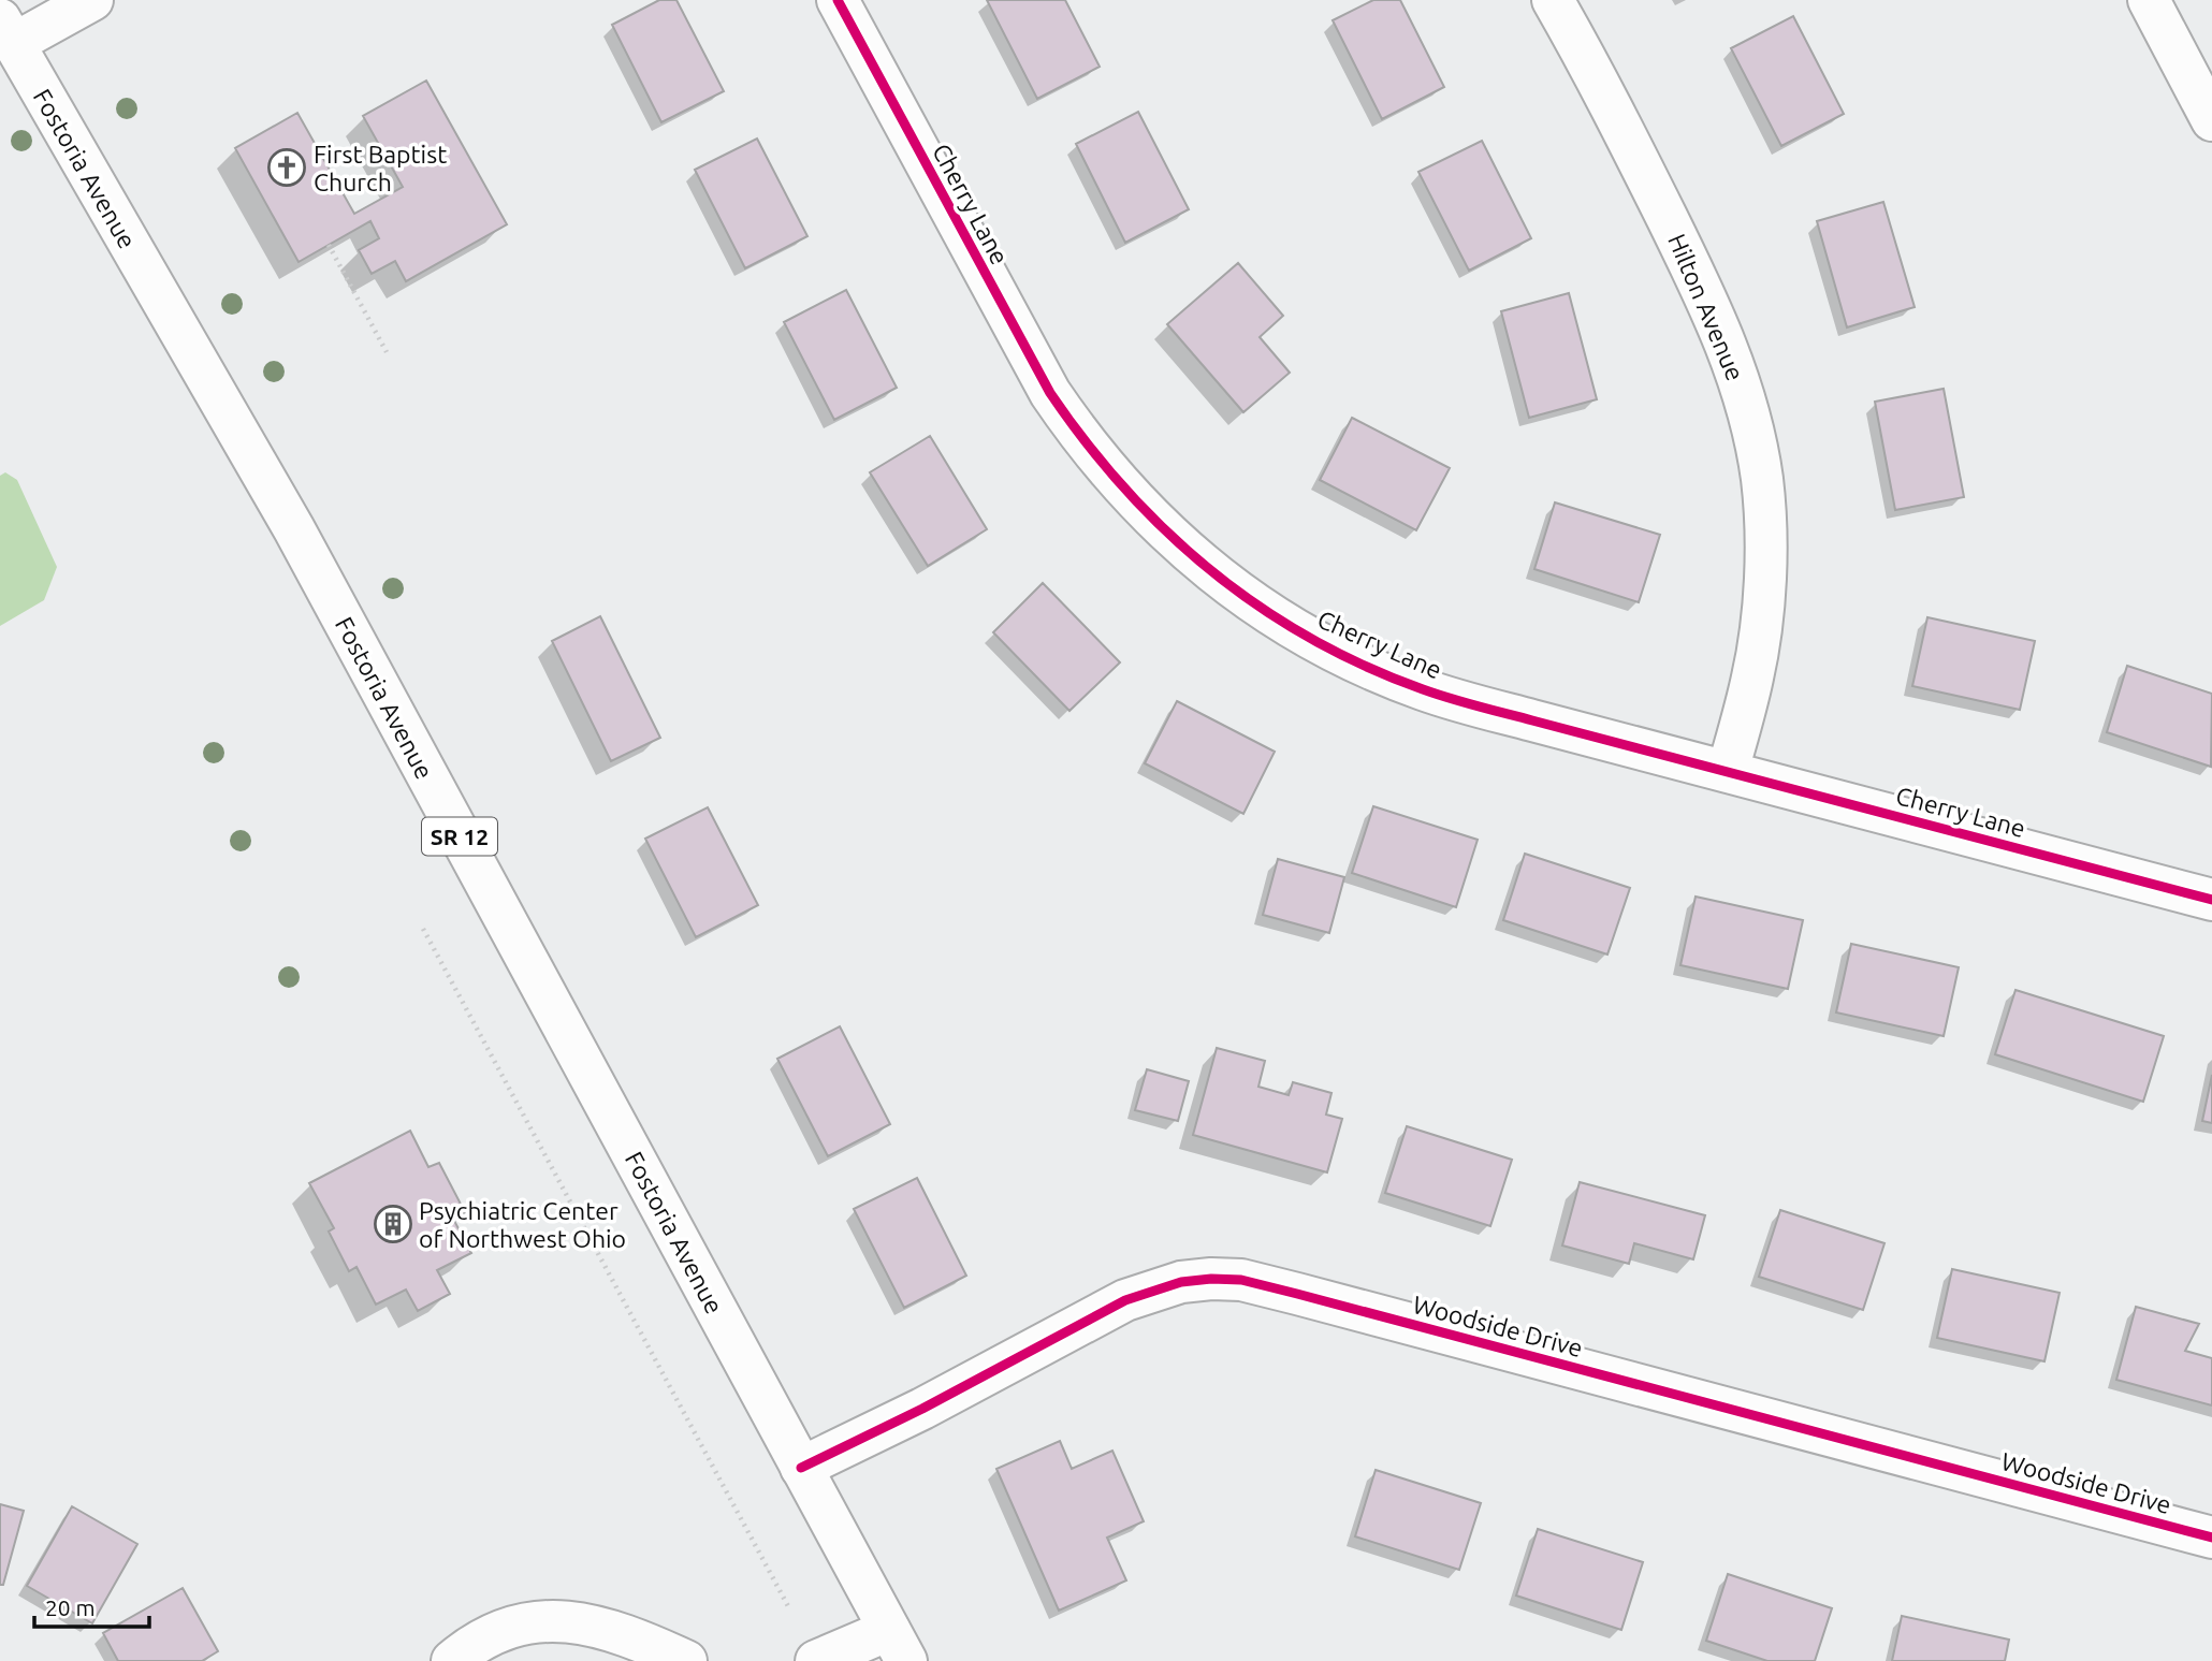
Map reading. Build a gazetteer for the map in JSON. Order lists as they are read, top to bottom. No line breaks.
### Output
{"streets":{"street":["Fostoria Avenue","Cherry Lane","Hilton Avenue","SR 12","Woodside Drive"]},"crossings":[["Fostoria Avenue","Woodside Drive"],["Cherry Lane","Hilton Avenue"]],"places":{"church":["First Baptist Church"],"building":["Psychiatric Center of Northwest Ohio"]},"scale_bar":"20 m"}
